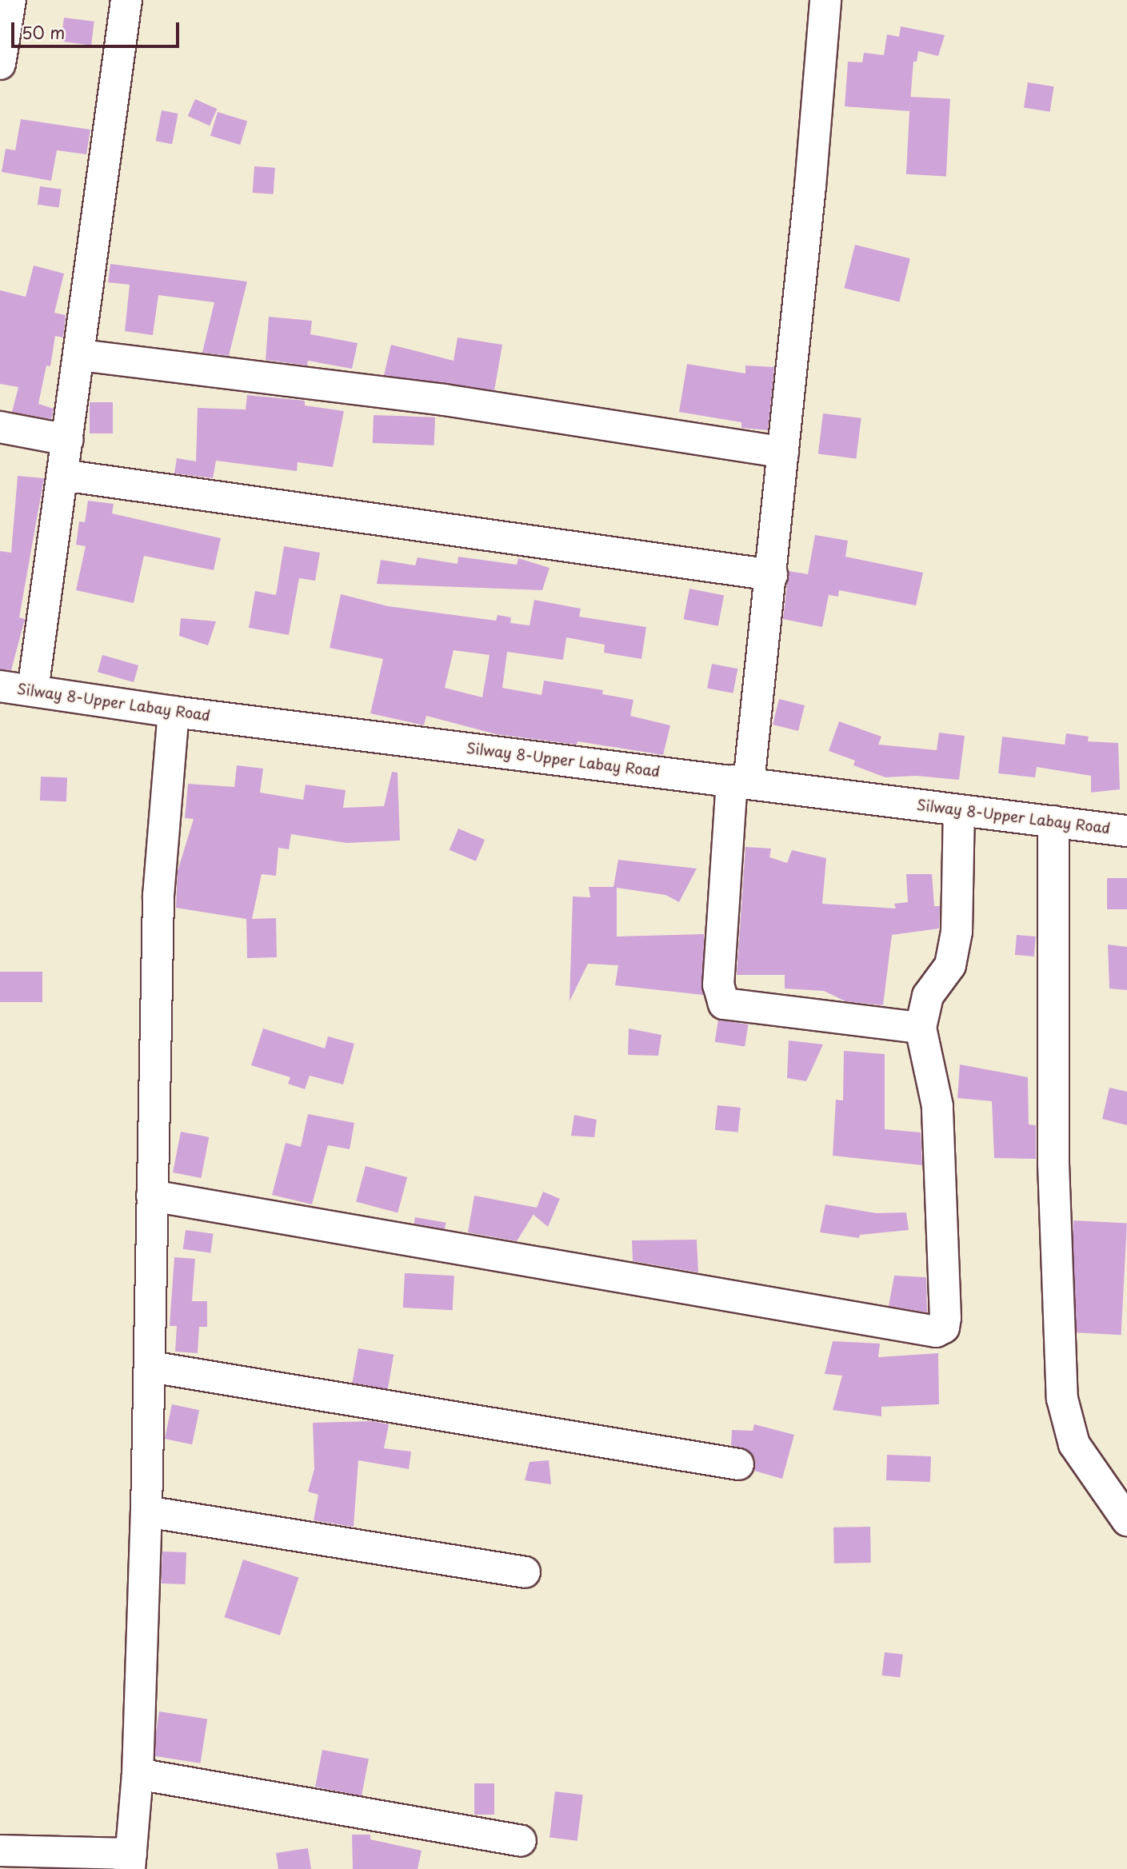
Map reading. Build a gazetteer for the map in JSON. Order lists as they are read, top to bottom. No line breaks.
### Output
{"streets":{"street":["Silway 8-Upper Labay Road"]},"scale_bar":"50 m"}
